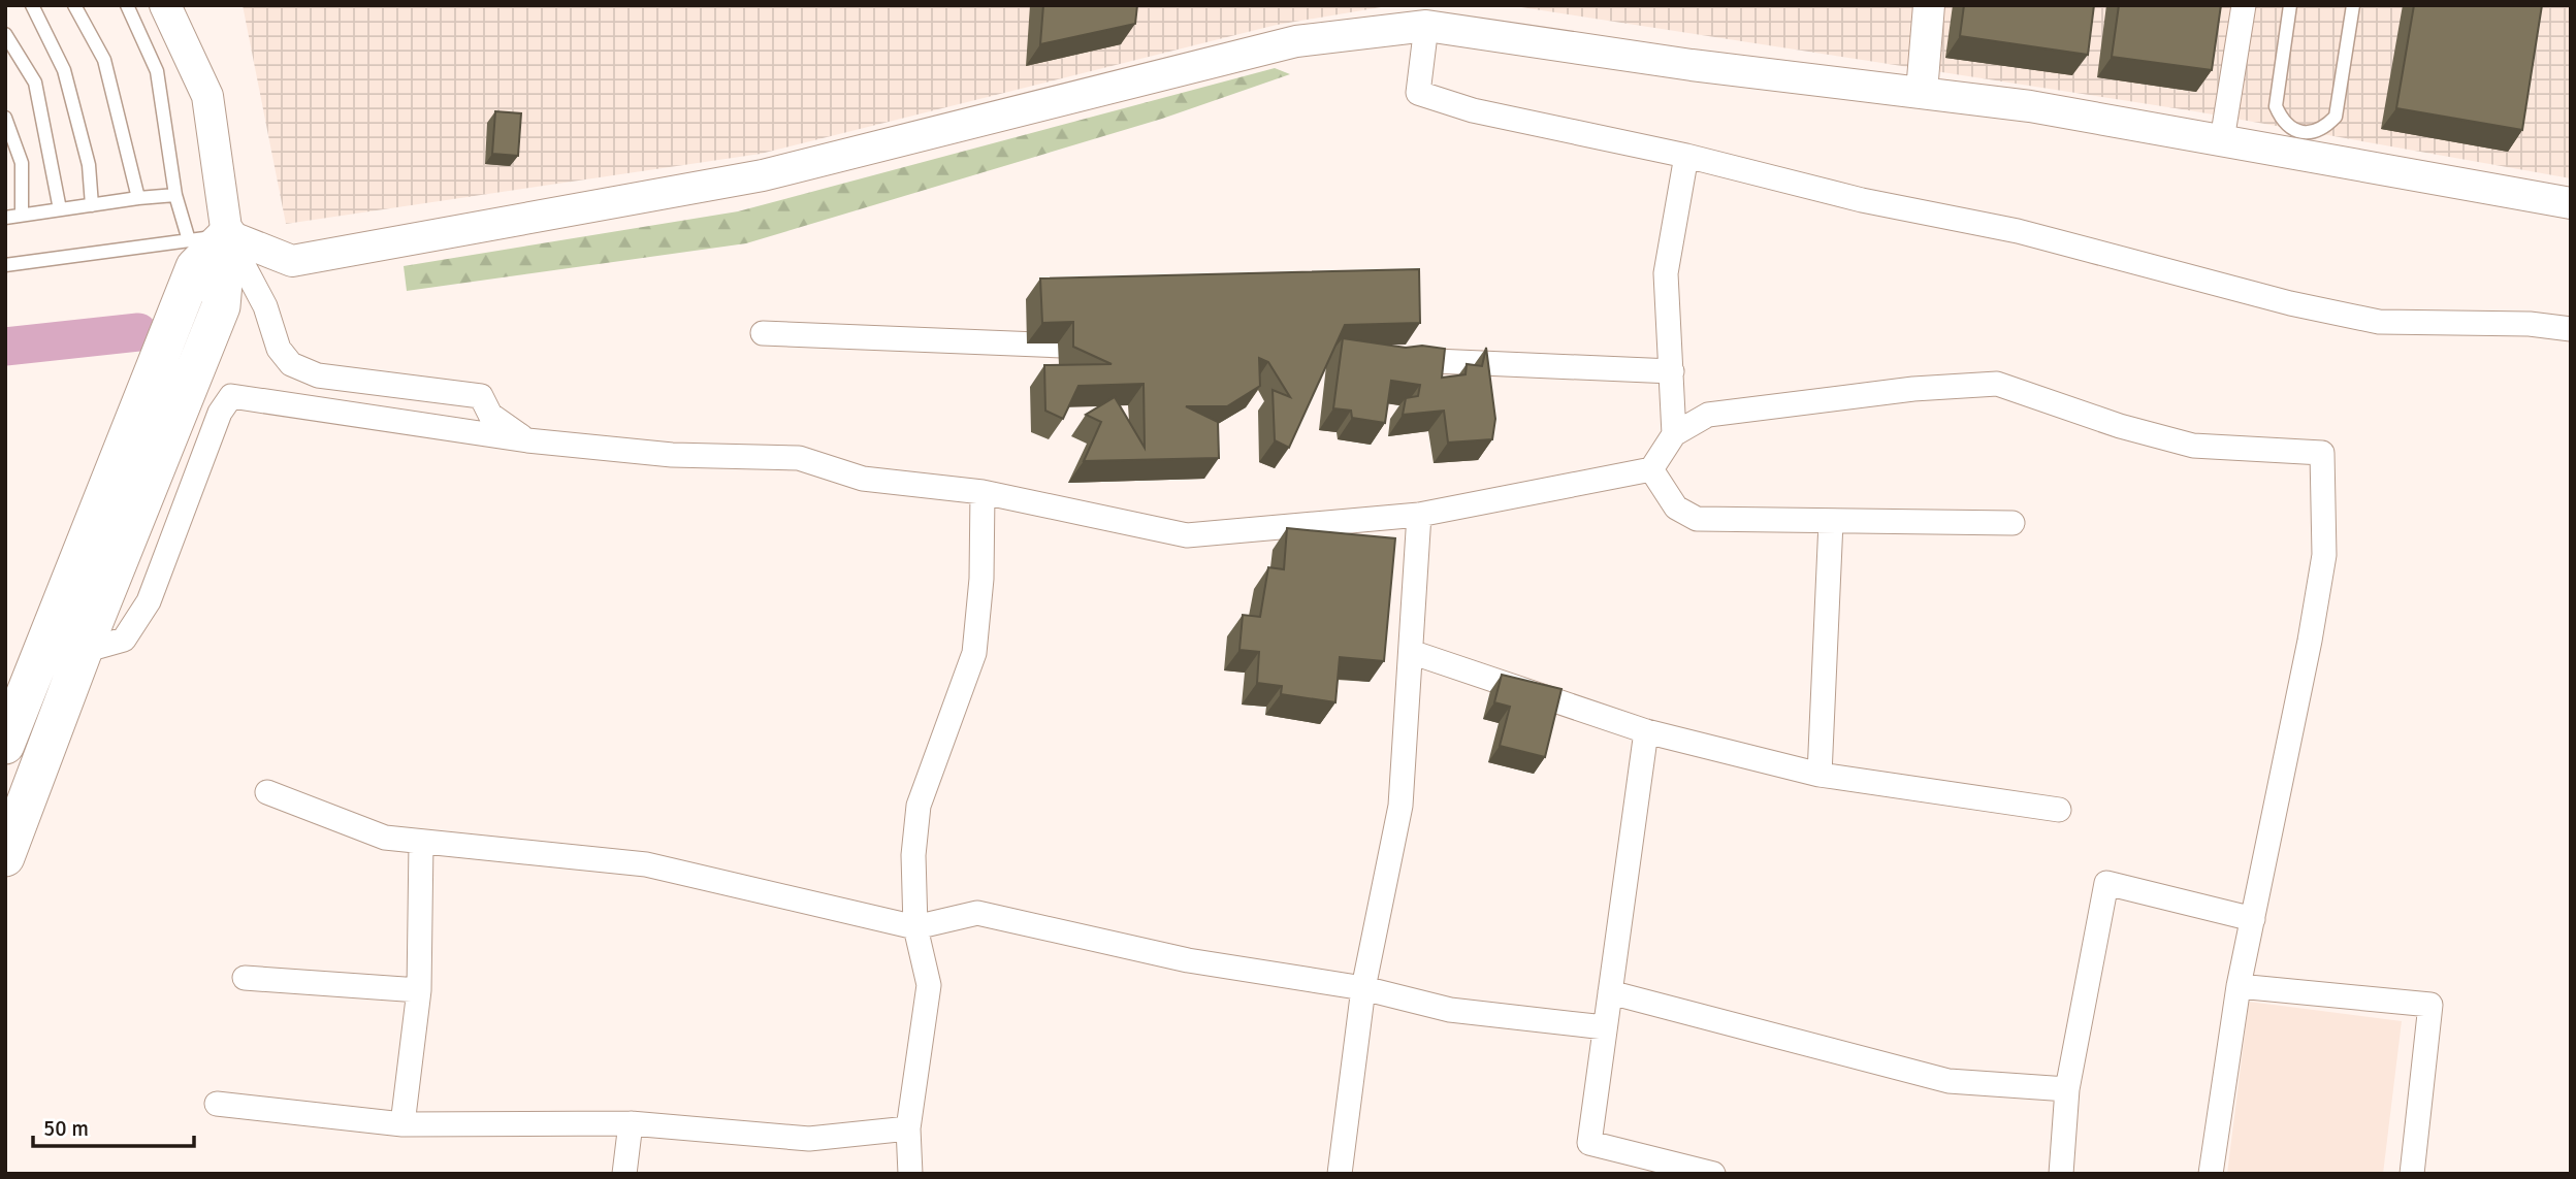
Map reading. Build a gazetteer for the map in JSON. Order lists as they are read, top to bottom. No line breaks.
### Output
{"scale_bar":"50 m"}
